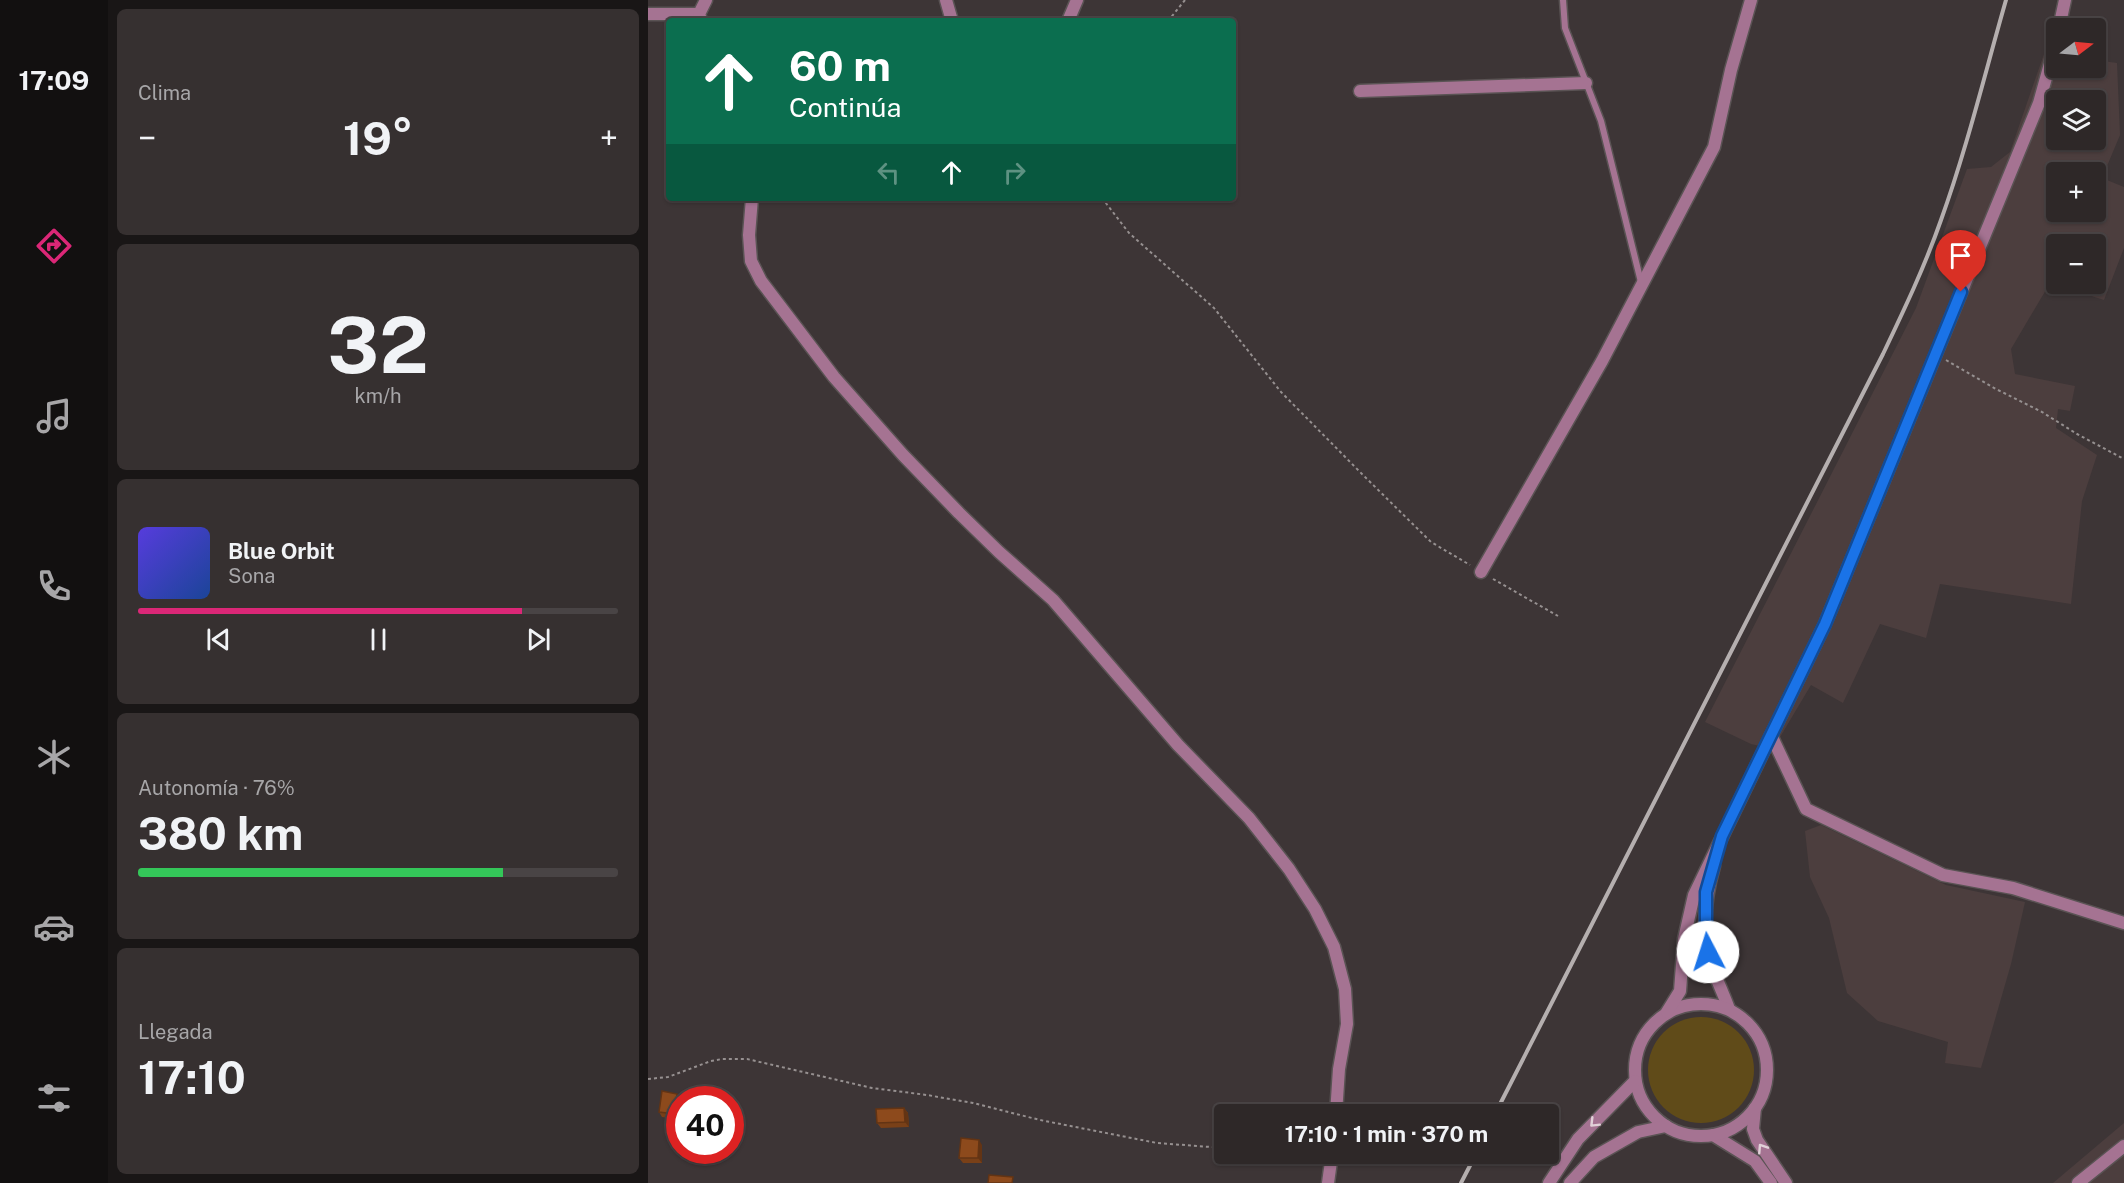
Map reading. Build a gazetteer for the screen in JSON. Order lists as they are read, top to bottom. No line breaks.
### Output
{"north":"right","page":{"tabs":"17:09","tile":["Clima",["32","km/h"],["Autonomía · 76%","380 km"],["Llegada","17:10"]],"map_buttons":["+","−"],"turn":["60 m","Continúa"],"heat":["−","19°","+"],"song":["Blue Orbit","Sona"],"limit":"40","trip":"17:10 · 1 min · 370 m"}}
